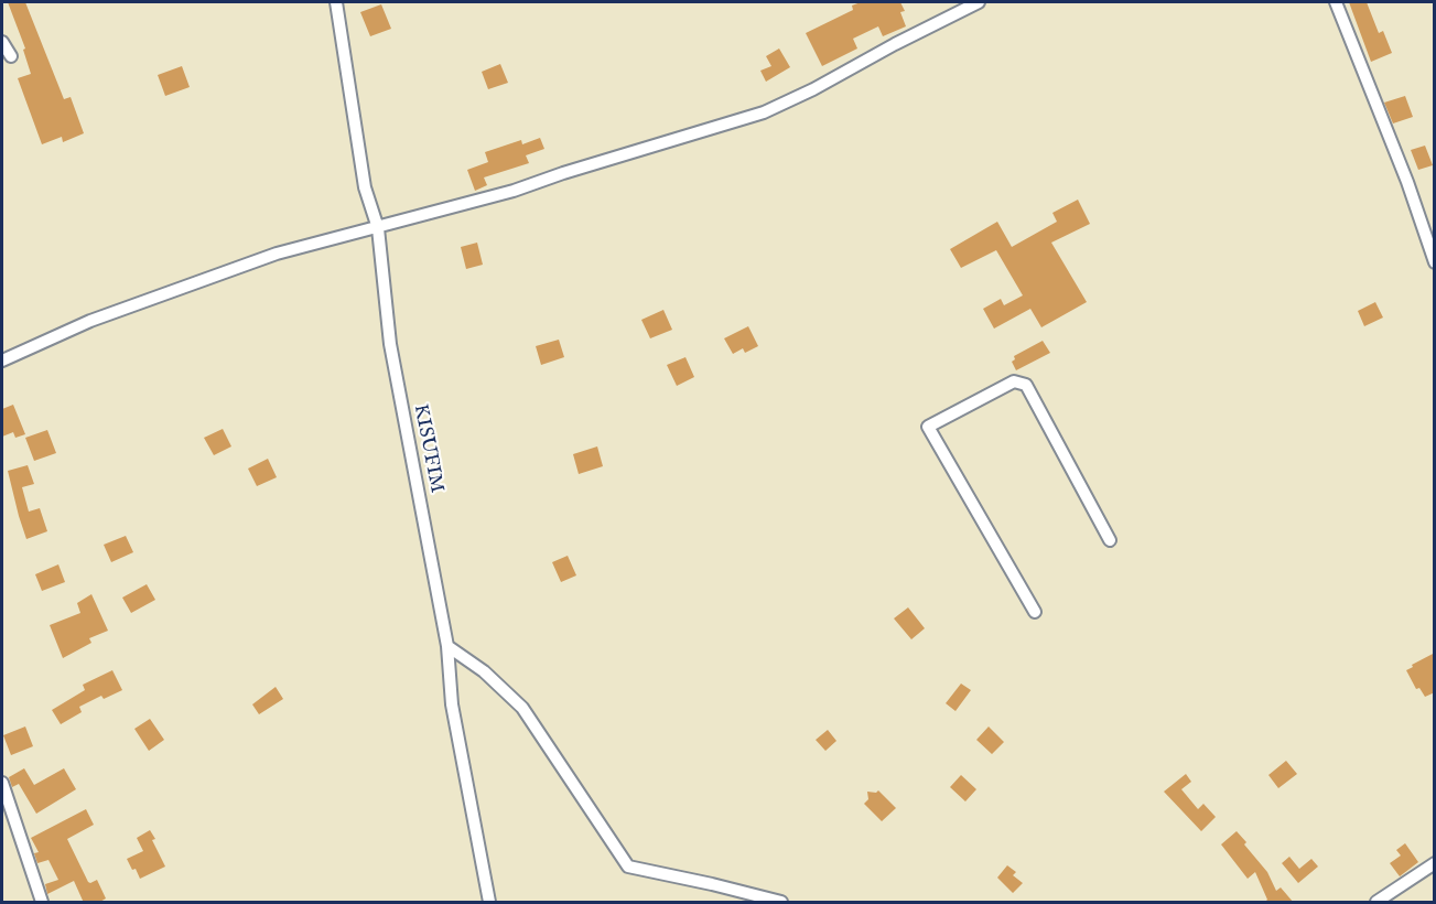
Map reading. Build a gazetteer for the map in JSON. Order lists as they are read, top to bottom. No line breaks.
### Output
{"streets":{"street":["KISUFIM"]}}
